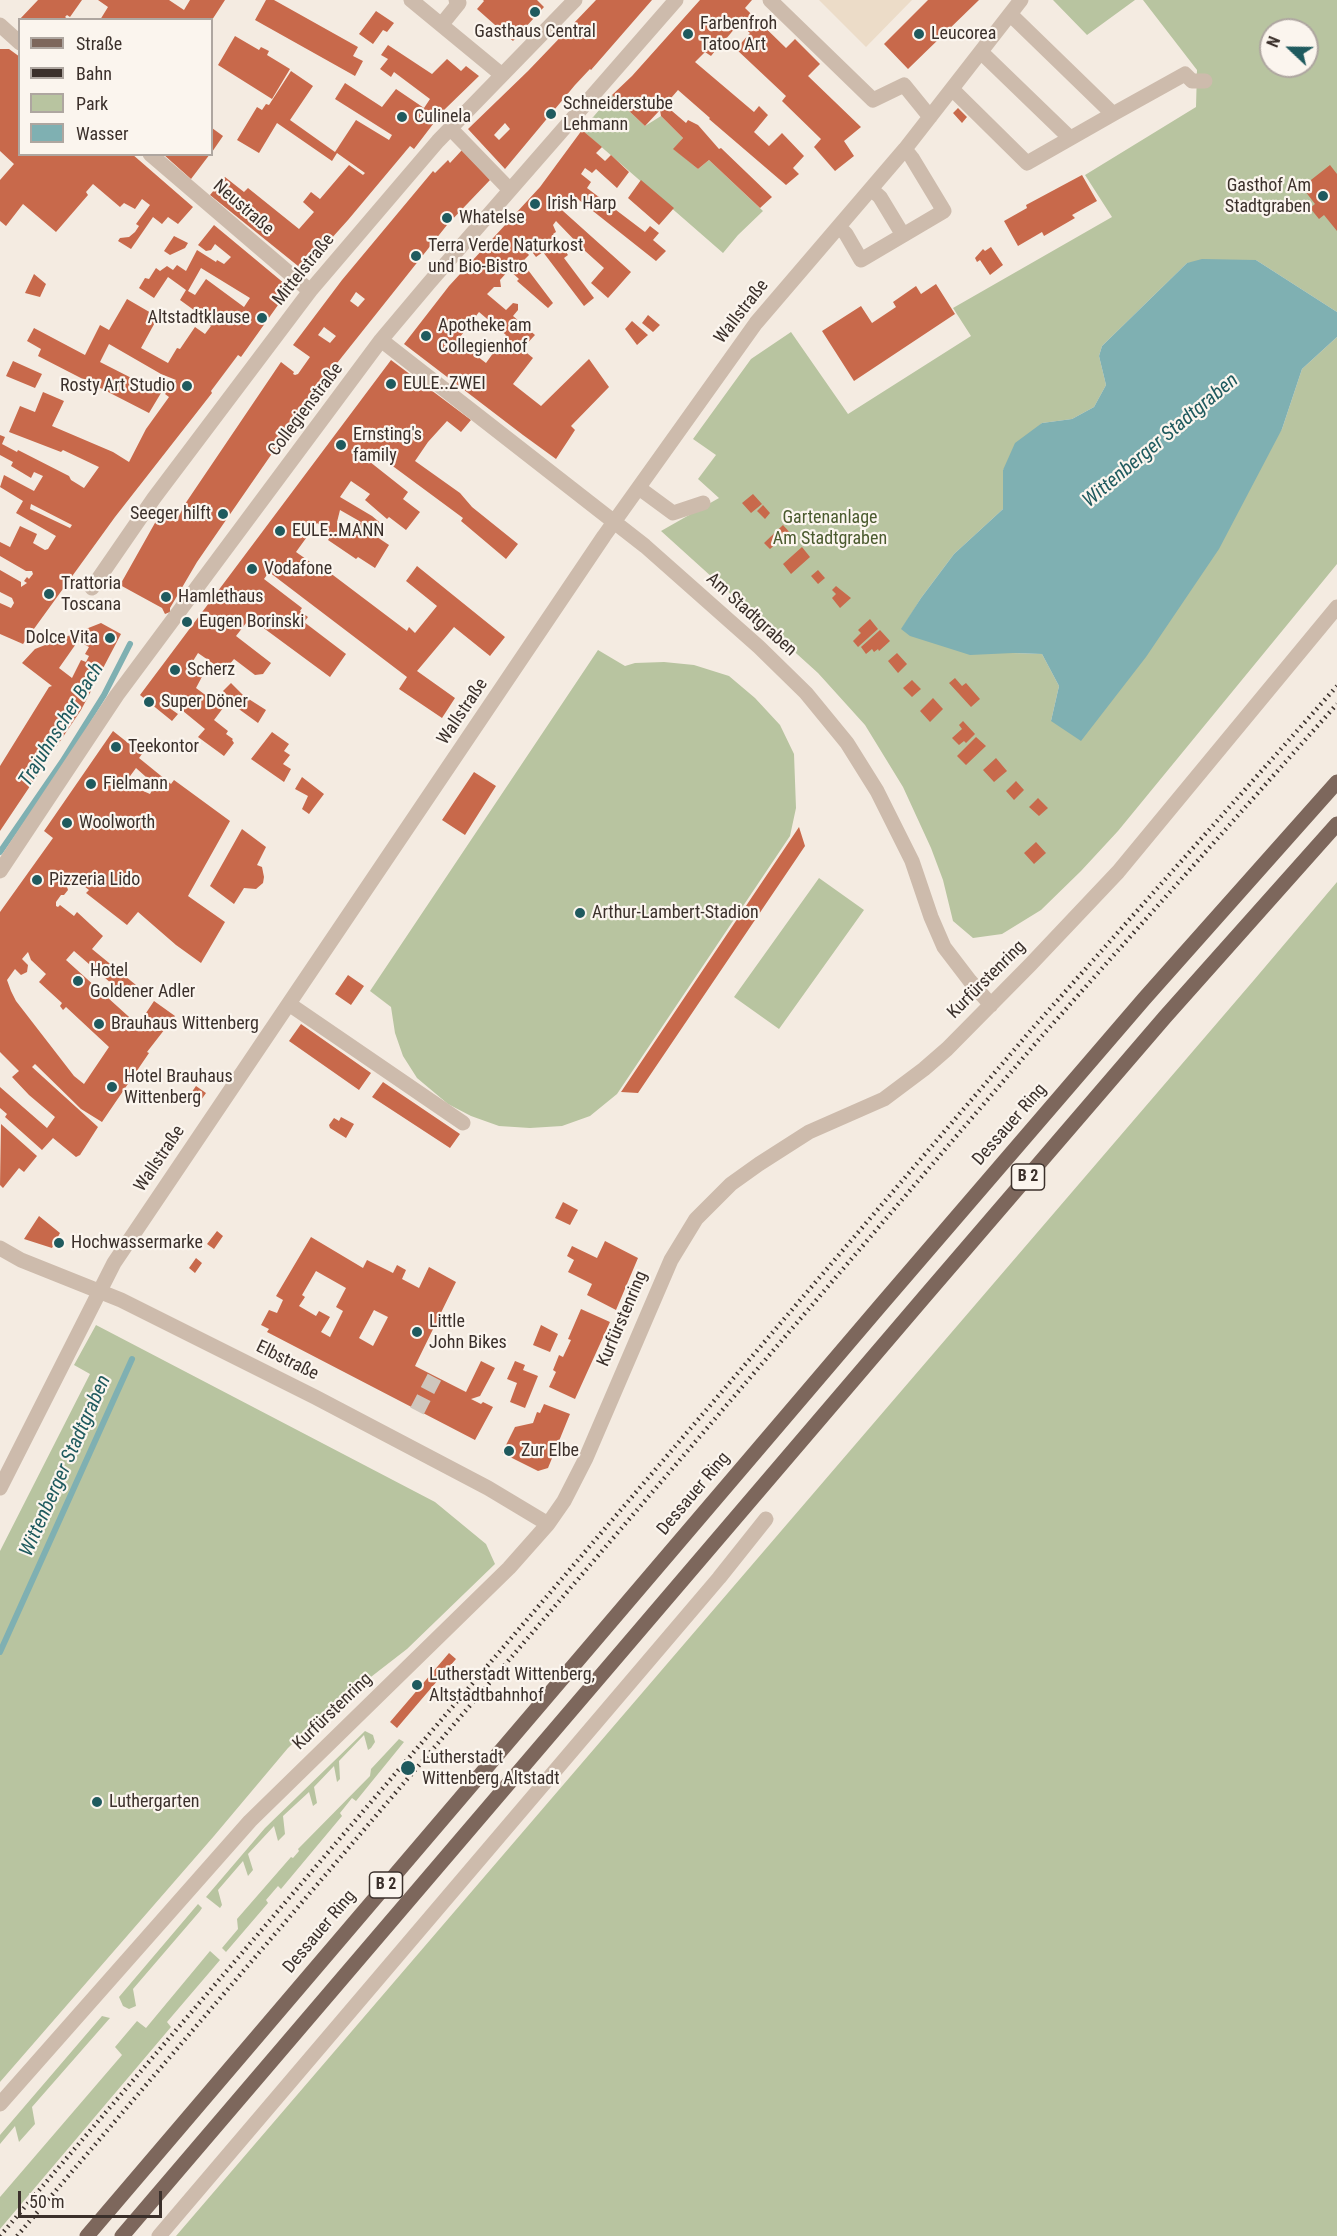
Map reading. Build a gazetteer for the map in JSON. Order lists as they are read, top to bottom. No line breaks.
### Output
{"streets":{"main road":["Dessauer Ring","B 2"],"street":["Neustraße","Mittelstraße","Wallstraße","Collegienstraße","Am Stadtgraben","Kurfürstenring","Elbstraße"]},"crossings":[["Neustraße","Mittelstraße"],["Wallstraße","Am Stadtgraben"],["Wallstraße","Elbstraße"],["Collegienstraße","Am Stadtgraben"],["Am Stadtgraben","Kurfürstenring"],["Kurfürstenring","Elbstraße"]],"water":["Wittenberger Stadtgraben","Trajuhnscher Bach"],"parks":["Gartenanlage Am Stadtgraben"],"places":["Gasthaus Central","Farbenfroh Tatoo Art","Leucorea","Schneiderstube Lehmann","Culinela","Gasthof Am Stadtgraben","Irish Harp","Whatelse","Terra Verde Naturkost und Bio-Bistro","Altstadtklause","Apotheke am Collegienhof","EULE..ZWEI","Rosty Art Studio","Ernsting's family","Seeger hilft","EULE..MANN","Vodafone","Trattoria Toscana","Hamlethaus","Eugen Borinski","Dolce Vita","Scherz","Super Döner","Teekontor","Fielmann","Woolworth","Pizzeria Lido","Arthur-Lambert-Stadion","Hotel Goldener Adler","Brauhaus Wittenberg","Hotel Brauhaus Wittenberg","Hochwassermarke","Little John Bikes","Zur Elbe","Lutherstadt Wittenberg, Altstadtbahnhof","Lutherstadt Wittenberg Altstadt","Luthergarten"],"legend":["Straße","Bahn","Park","Wasser"],"scale_bar":"50 m","north":"left"}
